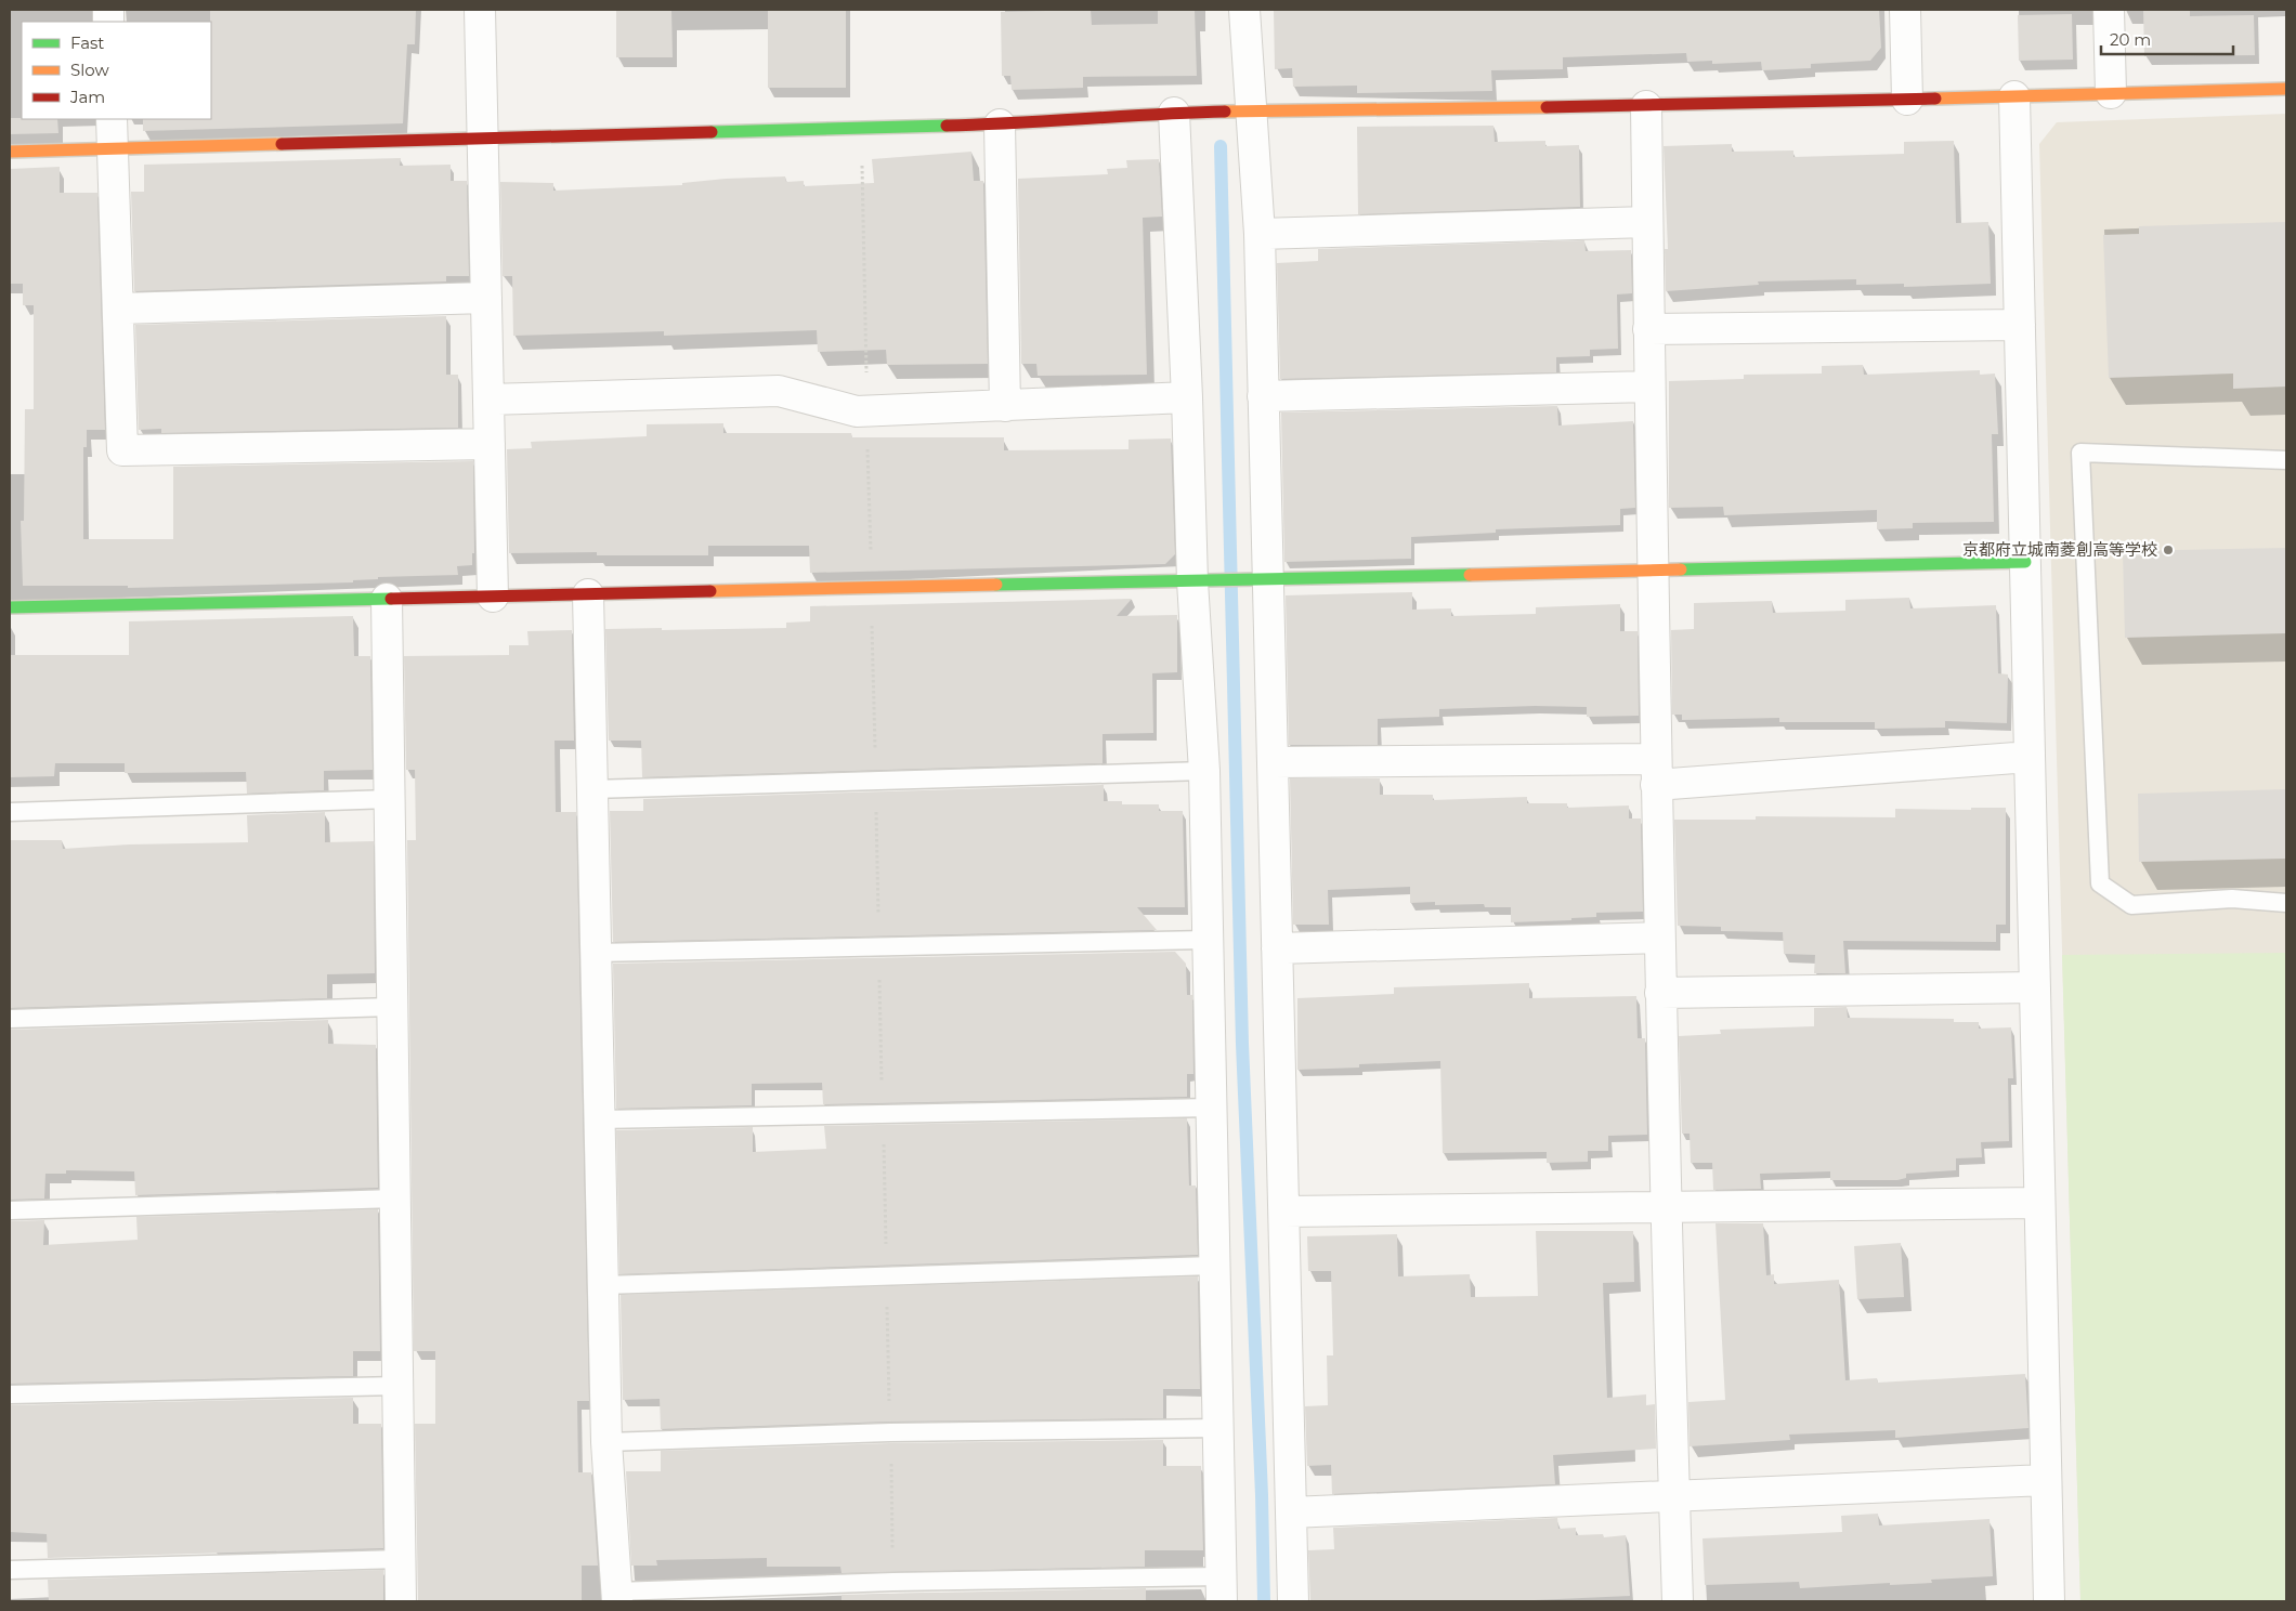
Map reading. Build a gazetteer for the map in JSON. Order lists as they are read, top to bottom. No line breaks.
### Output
{"places":["京都府立城南菱創高等学校"],"legend":["Fast","Slow","Jam"],"scale_bar":"20 m"}
